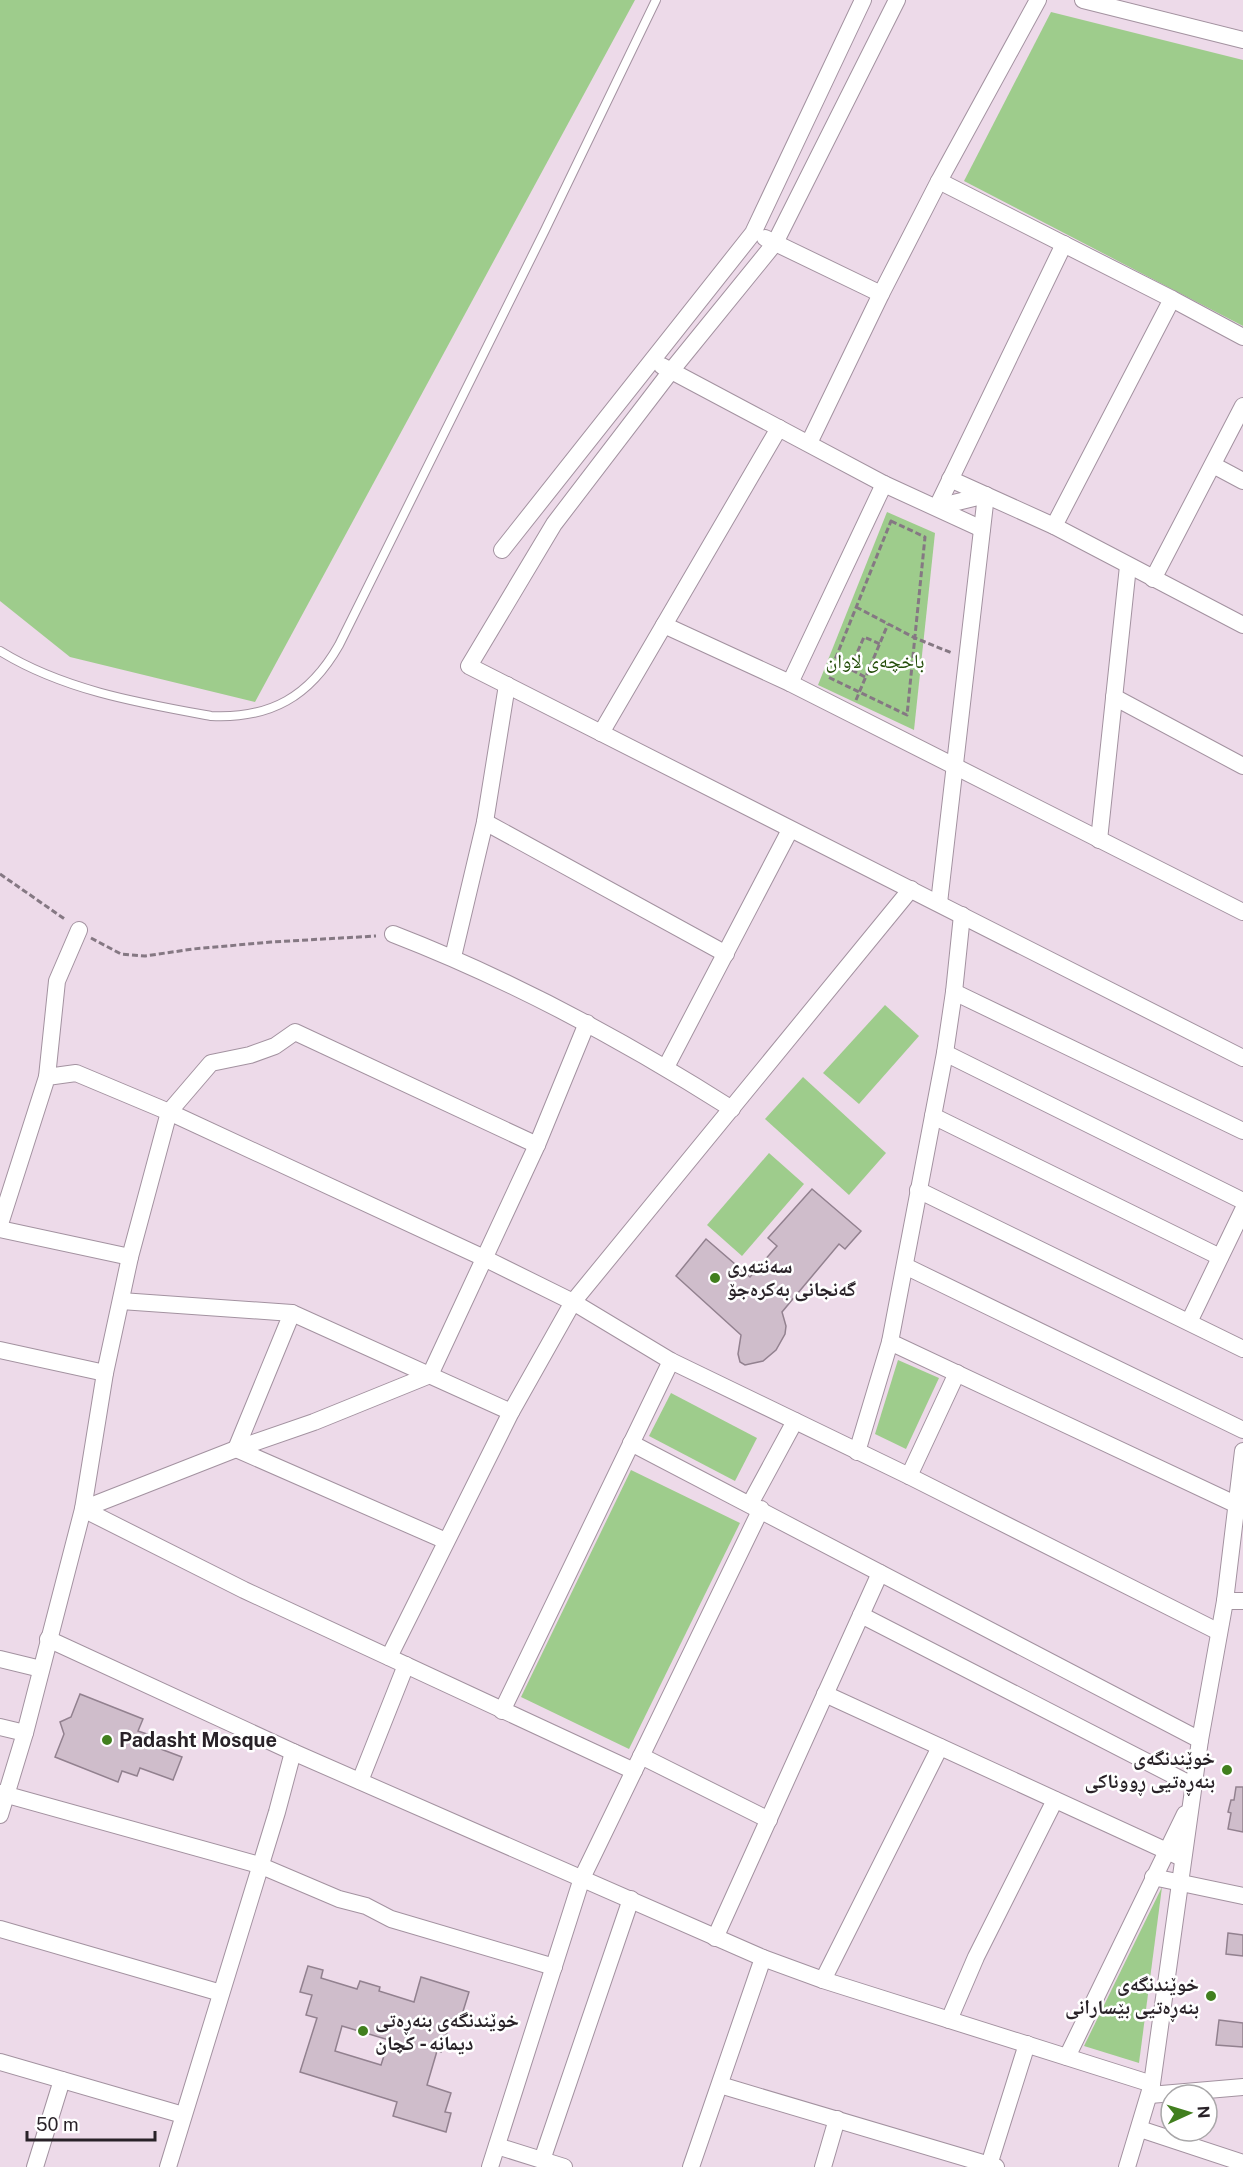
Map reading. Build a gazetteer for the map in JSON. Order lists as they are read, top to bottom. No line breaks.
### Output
{"parks":["باخچەی لاوان"],"places":["سەنتەری گەنجانی بەکرەجۆ","Padasht Mosque","خوێندنگەی بنەڕەتیی ڕووناکی","خوێندنگەی بنەڕەتیی بێسارانی","خوێندنگەی بنەڕەتی دیمانە - کچان"],"scale_bar":"50 m","north":"right"}
